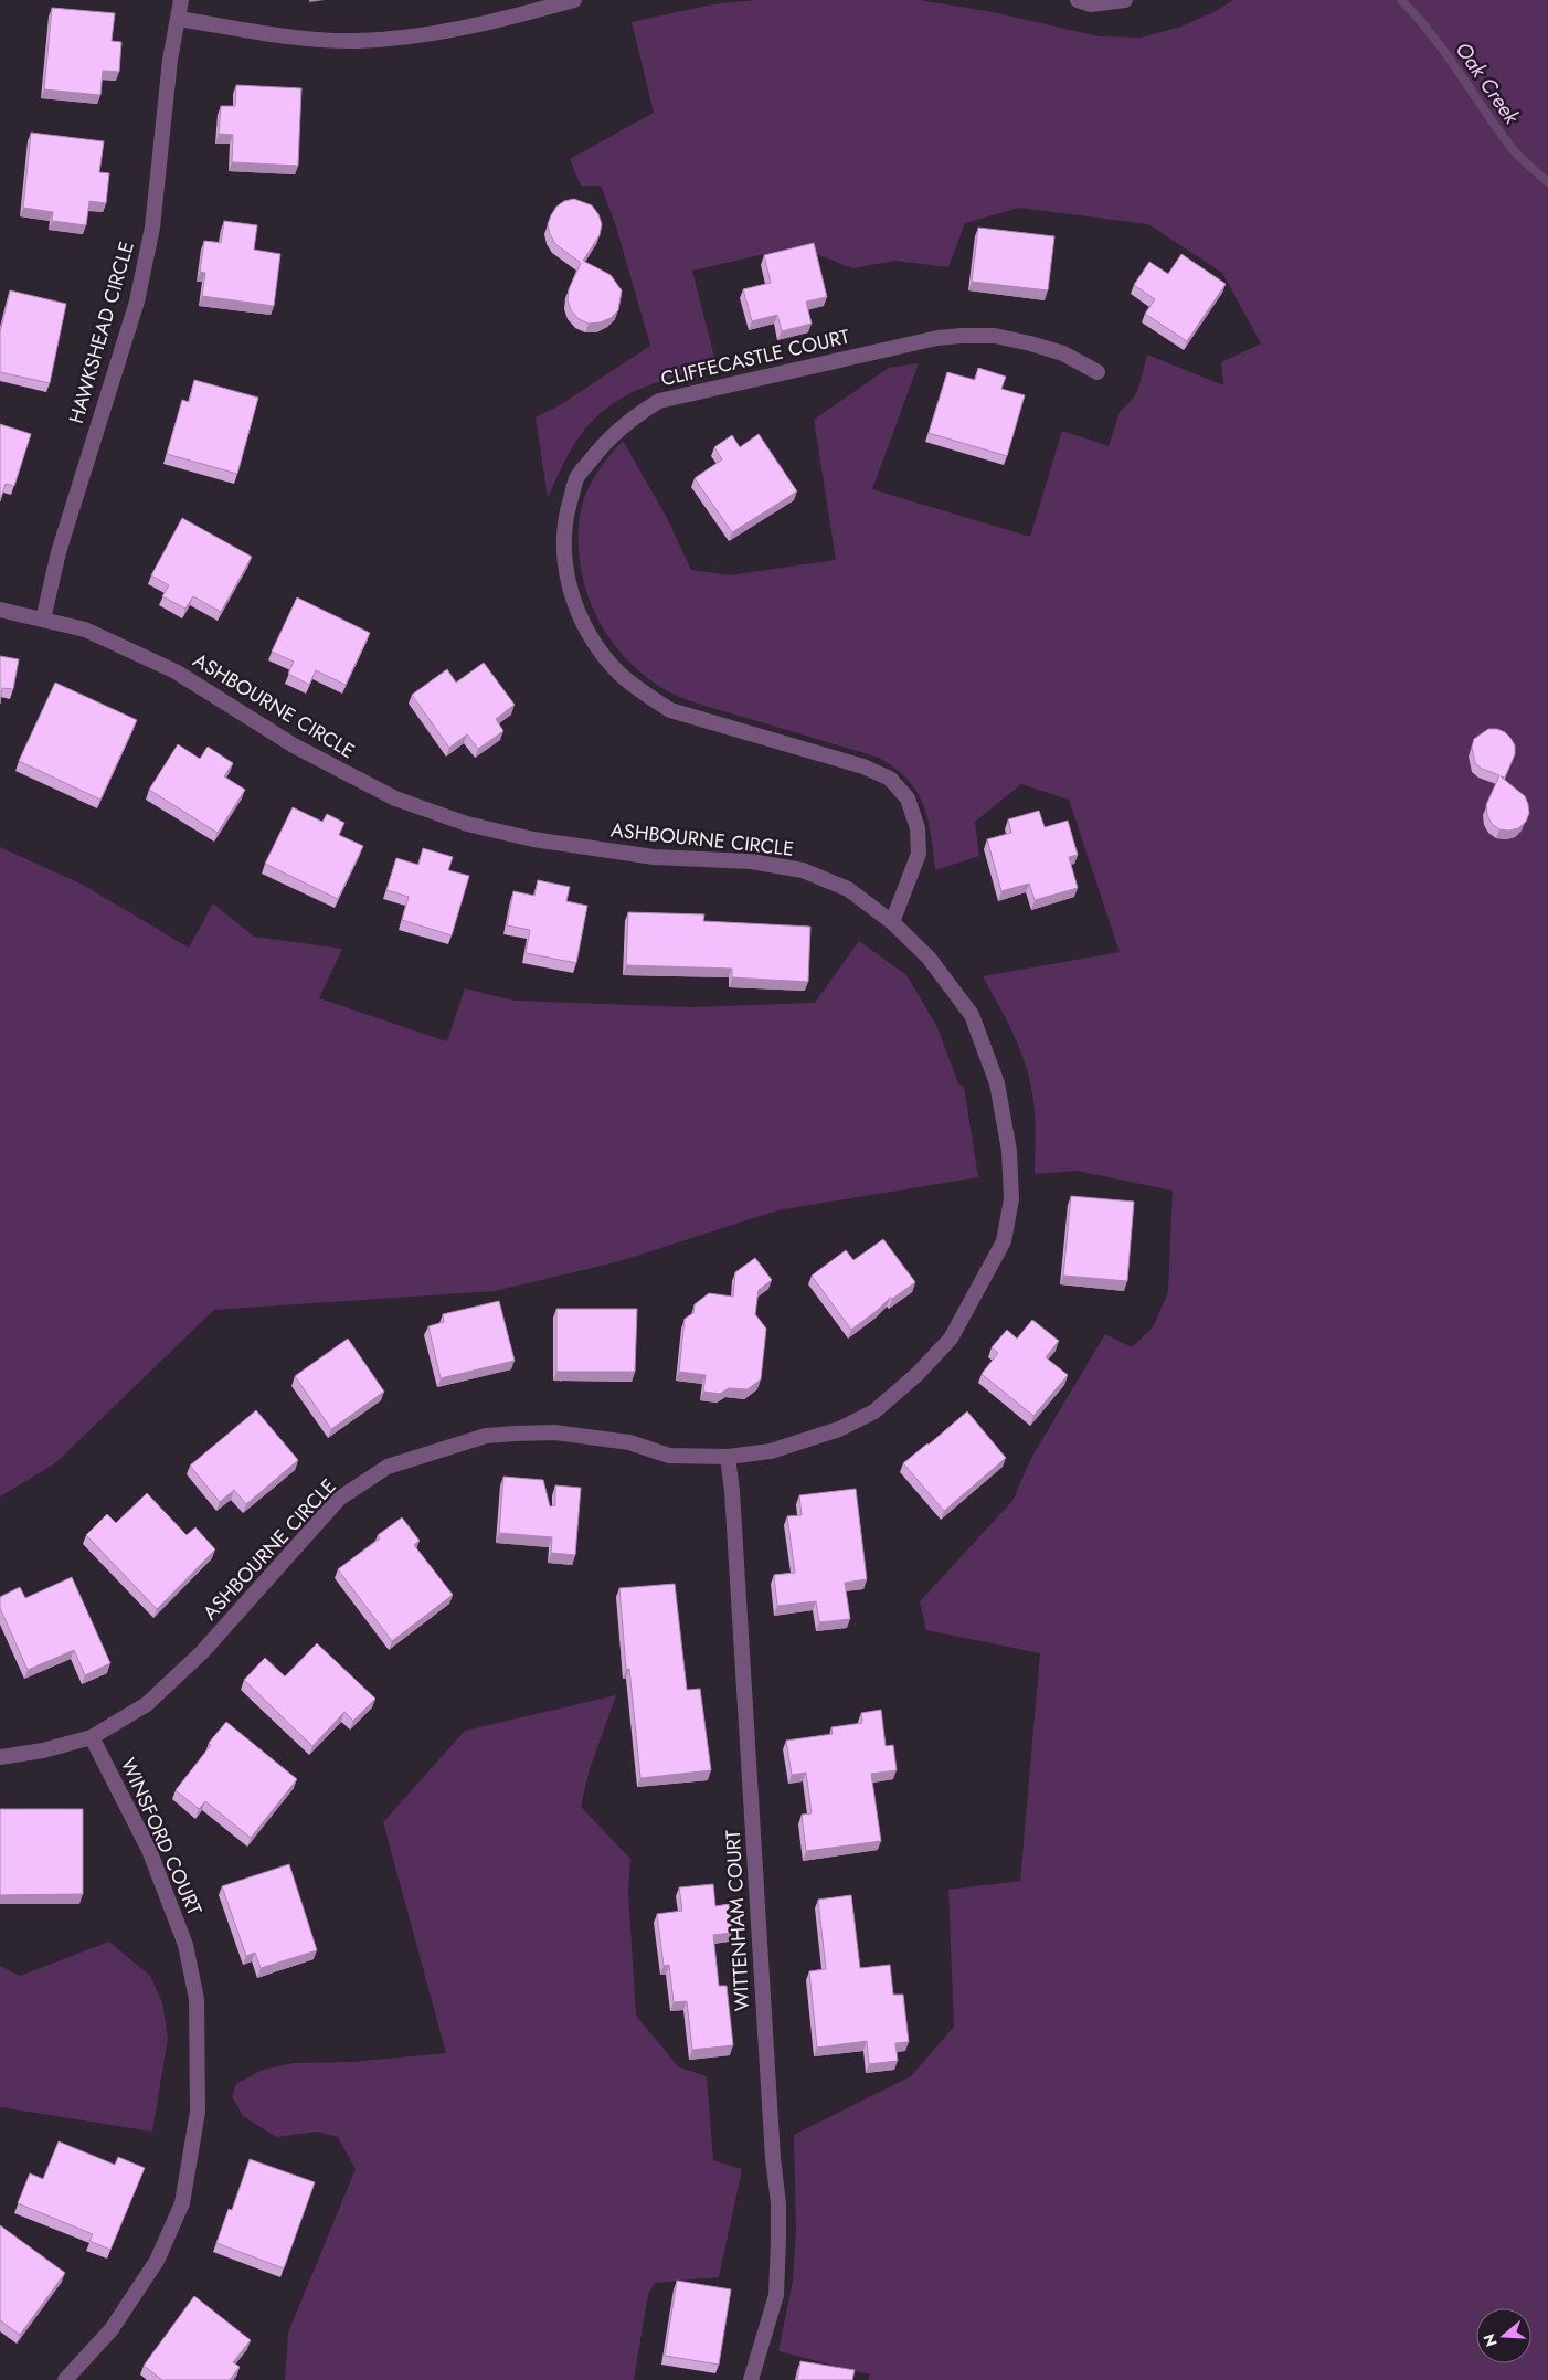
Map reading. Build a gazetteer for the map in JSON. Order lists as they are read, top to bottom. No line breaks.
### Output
{"streets":{"street":["HAWKSHEAD CIRCLE","CLIFFECASTLE COURT","ASHBOURNE CIRCLE","WINSFORD COURT","WITTENHAM COURT"]},"crossings":[["HAWKSHEAD CIRCLE","ASHBOURNE CIRCLE"],["CLIFFECASTLE COURT","ASHBOURNE CIRCLE"],["ASHBOURNE CIRCLE","WINSFORD COURT"],["ASHBOURNE CIRCLE","WITTENHAM COURT"]],"water":["Oak Creek"],"north":"left"}
